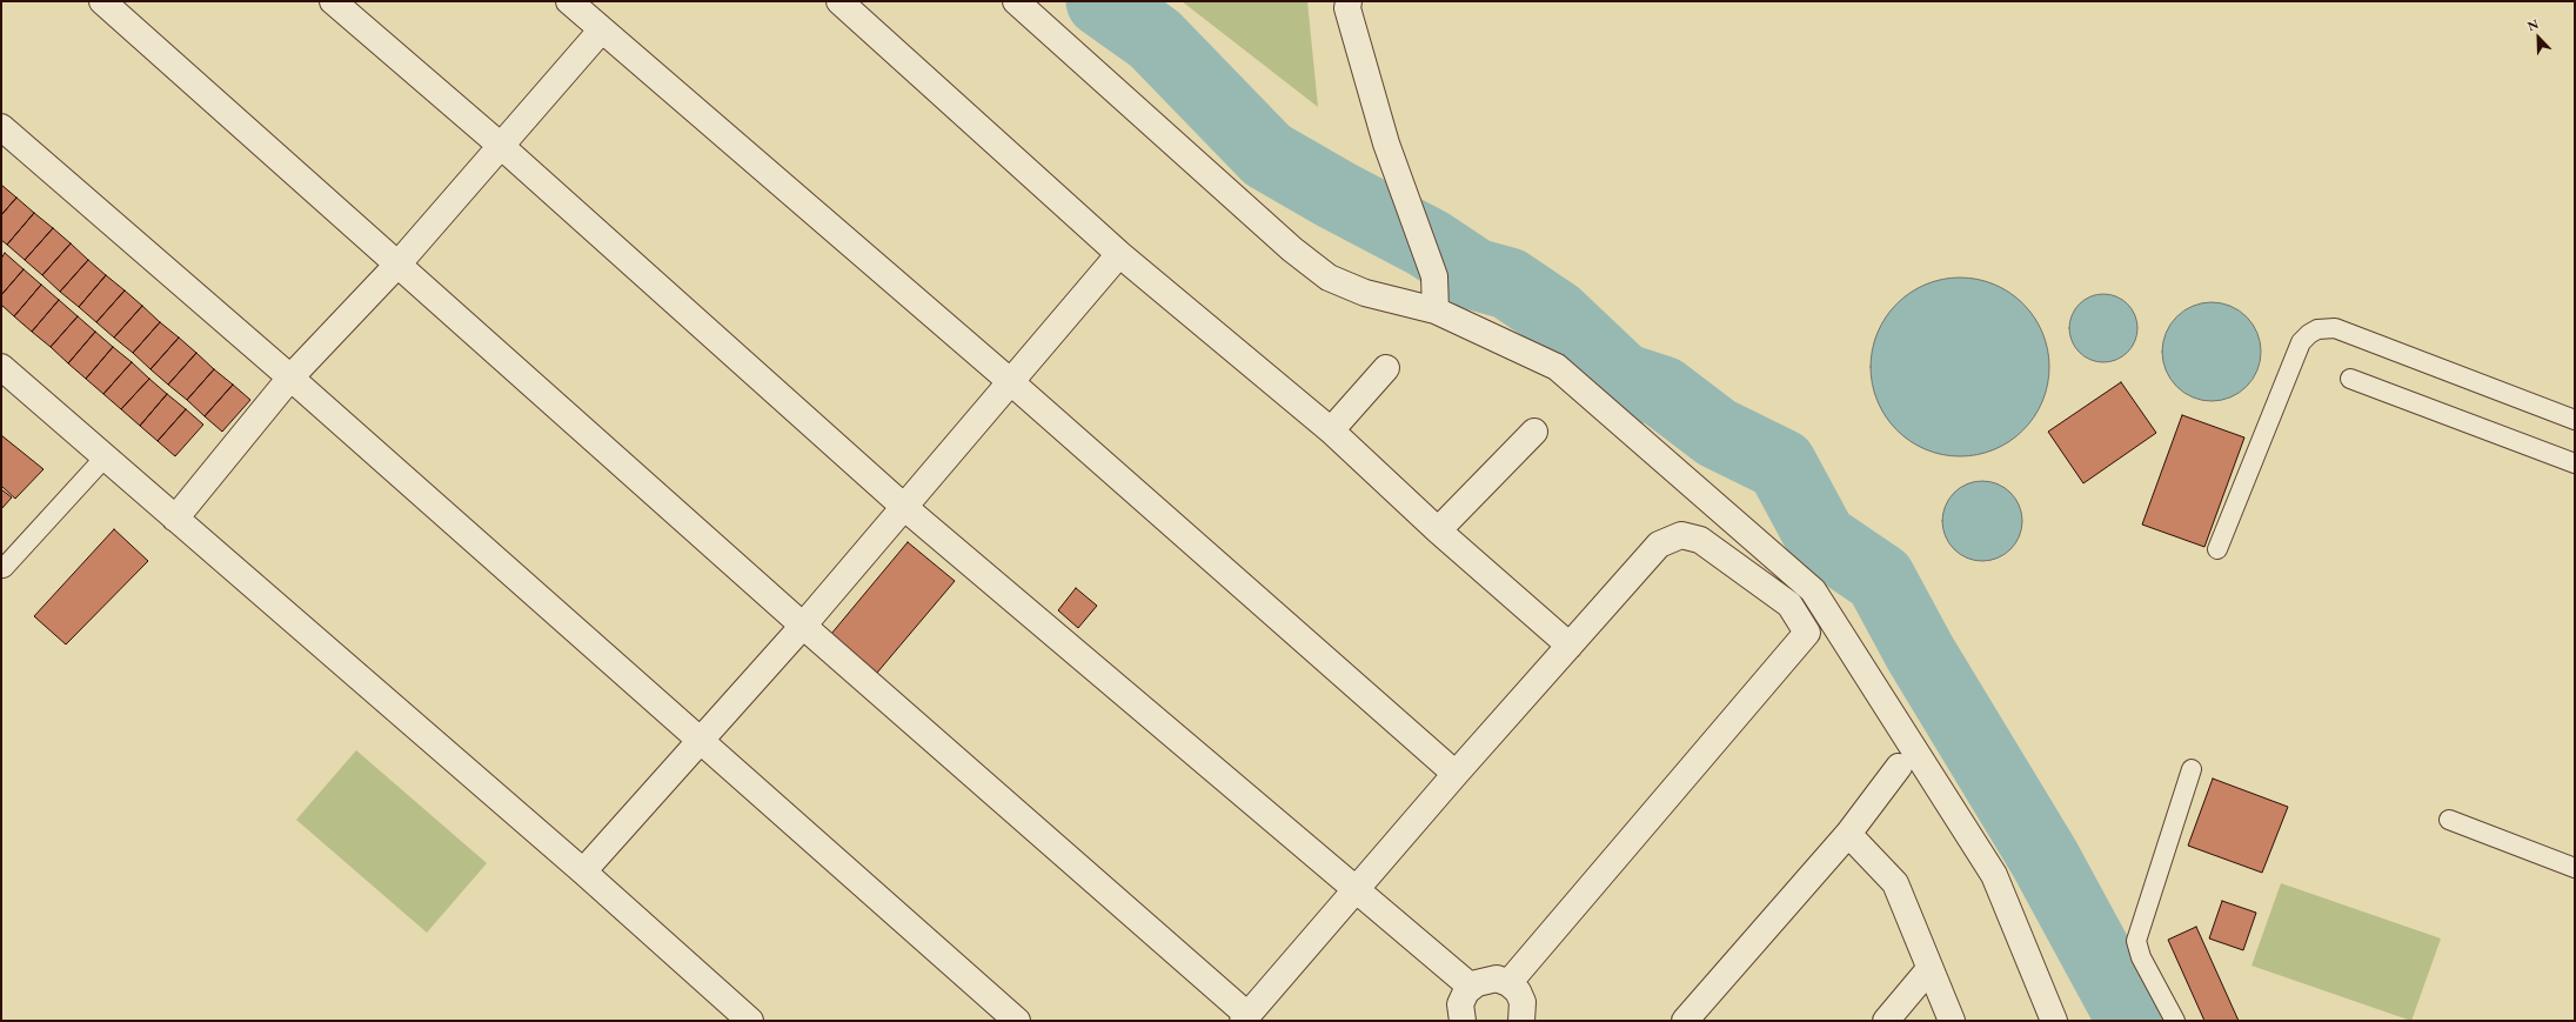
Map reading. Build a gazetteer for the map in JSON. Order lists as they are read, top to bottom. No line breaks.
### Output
{"north":"top left"}
